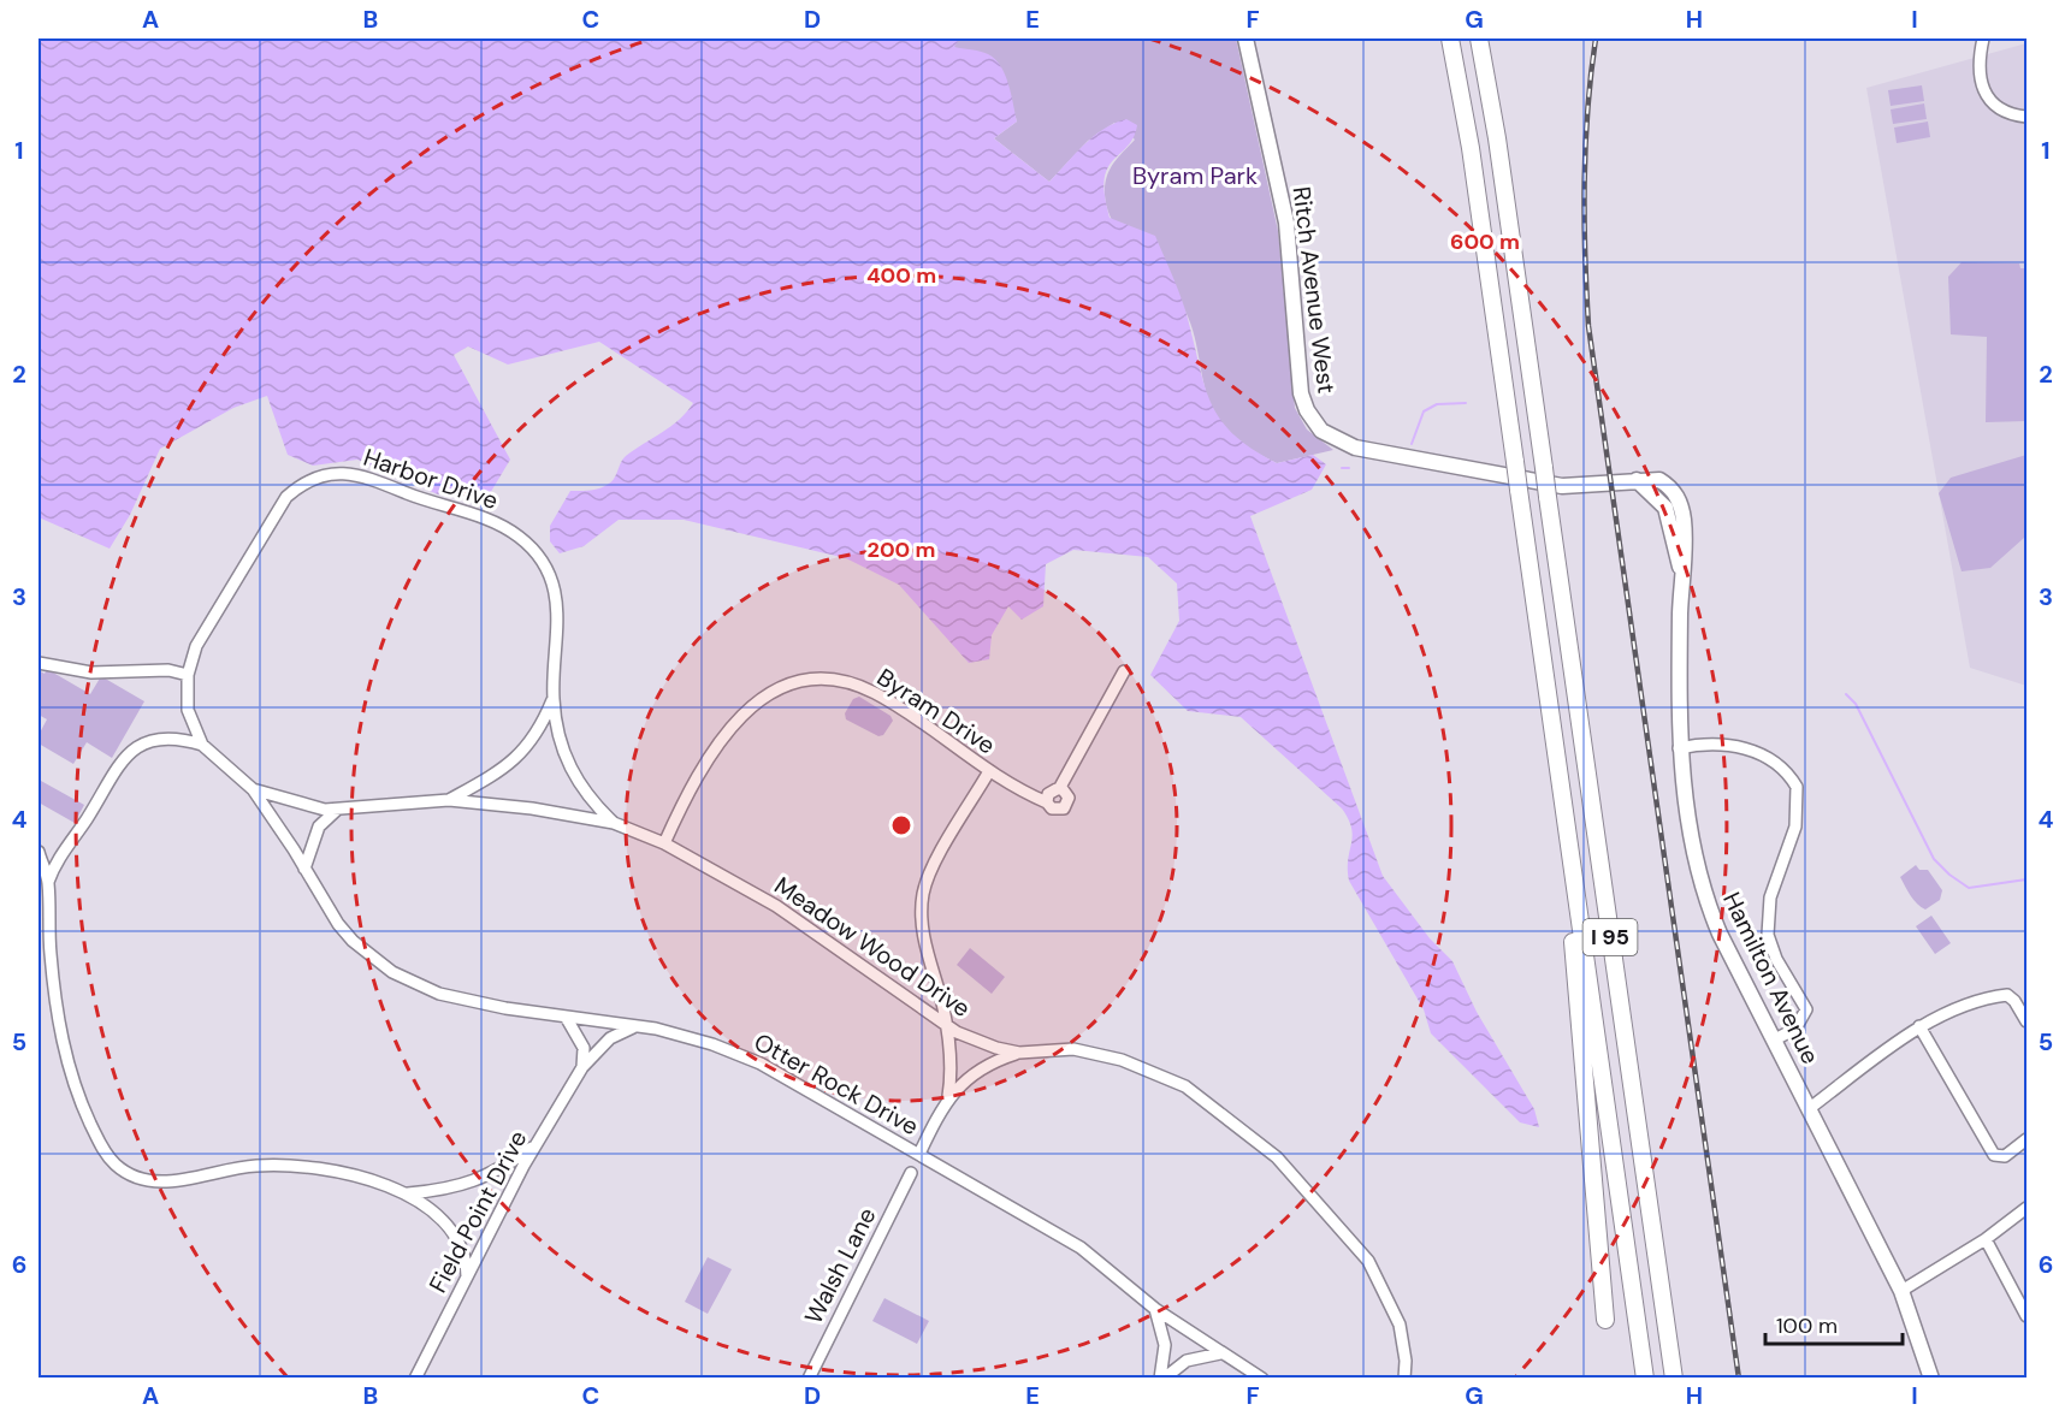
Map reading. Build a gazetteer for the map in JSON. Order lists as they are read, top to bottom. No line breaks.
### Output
{"streets":{"highway":["I 95"],"main road":["Ritch Avenue West","Hamilton Avenue"],"street":["Harbor Drive","Byram Drive","Meadow Wood Drive","Otter Rock Drive","Field Point Drive","Walsh Lane"]},"crossings":[["Ritch Avenue West","Hamilton Avenue"],["Harbor Drive","Meadow Wood Drive"],["Harbor Drive","Otter Rock Drive"],["Byram Drive","Meadow Wood Drive"],["Meadow Wood Drive","Otter Rock Drive"],["Otter Rock Drive","Field Point Drive"]],"parks":["Byram Park"],"scale_bar":"100 m","grid":{"columns":["A","B","C","D","E","F","G","H","I"],"rows":["1","2","3","4","5","6"]},"rings":["600 m","400 m","200 m"]}
